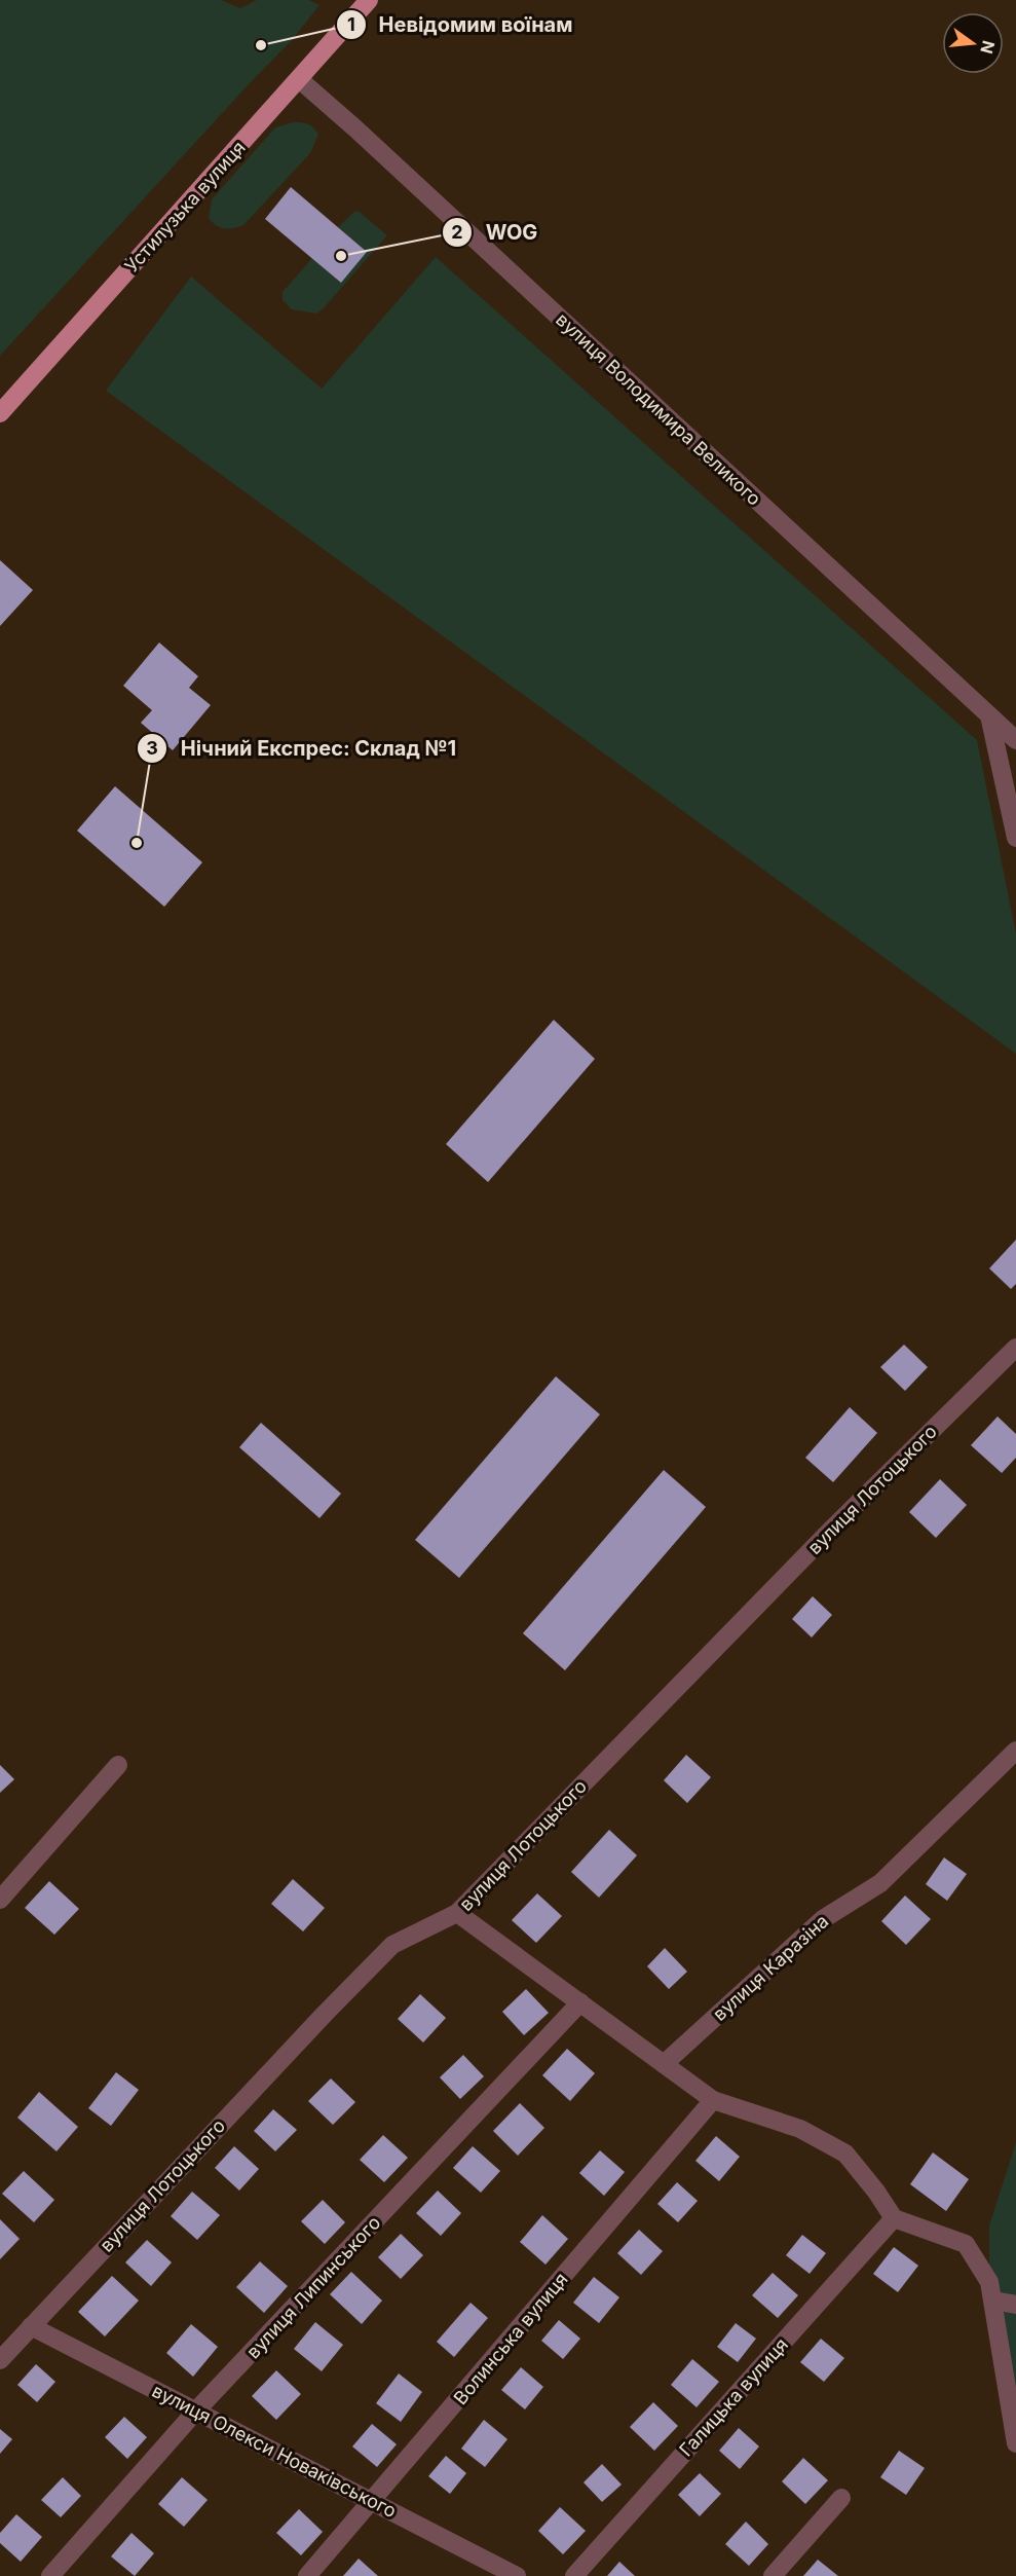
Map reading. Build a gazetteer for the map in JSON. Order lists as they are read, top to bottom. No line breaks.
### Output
{"streets":{"main road":["Устилузька вулиця"],"street":["вулиця Володимира Великого","вулиця Лотоцького","вулиця Каразіна","вулиця Липинського","Волинська вулиця","Галицька вулиця","вулиця Олекси Новаківського"]},"crossings":[["Устилузька вулиця","вулиця Володимира Великого"],["вулиця Лотоцького","вулиця Олекси Новаківського"],["вулиця Липинського","вулиця Олекси Новаківського"],["Волинська вулиця","вулиця Олекси Новаківського"]],"places":["Невідомим воїнам","WOG","Нічний Експрес: Склад №1"],"north":"right"}
